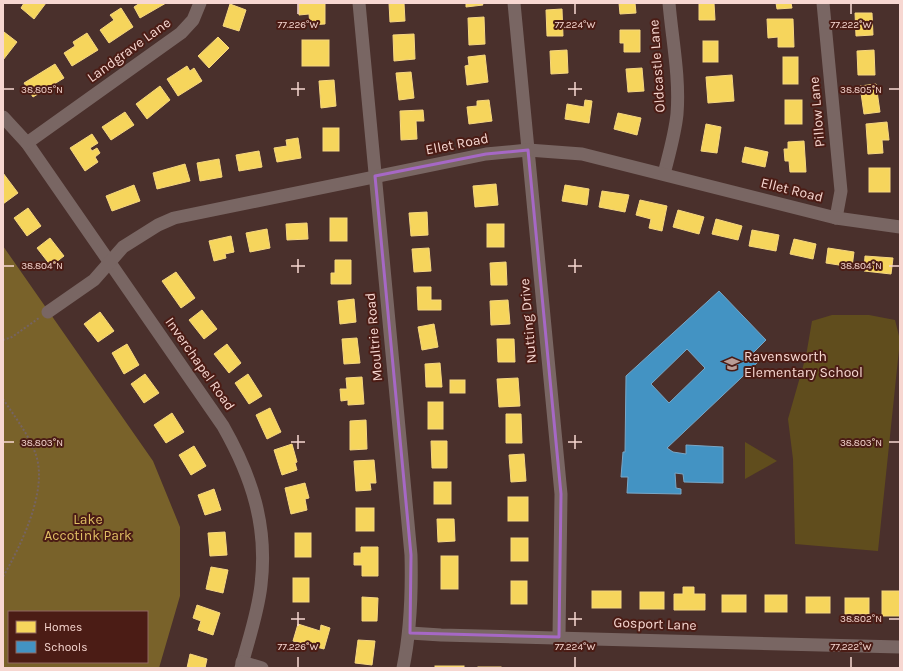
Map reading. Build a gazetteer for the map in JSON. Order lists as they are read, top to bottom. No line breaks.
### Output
{"streets":{"street":["Landgrave Lane","Oldcastle Lane","Pillow Lane","Ellet Road","Nutting Drive","Moultrie Road","Inverchapel Road","Gosport Lane"]},"crossings":[["Landgrave Lane","Inverchapel Road"],["Oldcastle Lane","Ellet Road"],["Pillow Lane","Ellet Road"],["Ellet Road","Nutting Drive"],["Ellet Road","Moultrie Road"],["Ellet Road","Inverchapel Road"],["Nutting Drive","Gosport Lane"],["Moultrie Road","Gosport Lane"]],"parks":["Lake Accotink Park"],"places":{"school or university":["Ravensworth Elementary School"]},"legend":["Homes","Schools"],"coordinates":["77.226°W","77.224°W","77.222°W","38.805°N","38.804°N","38.803°N","38.802°N"]}
